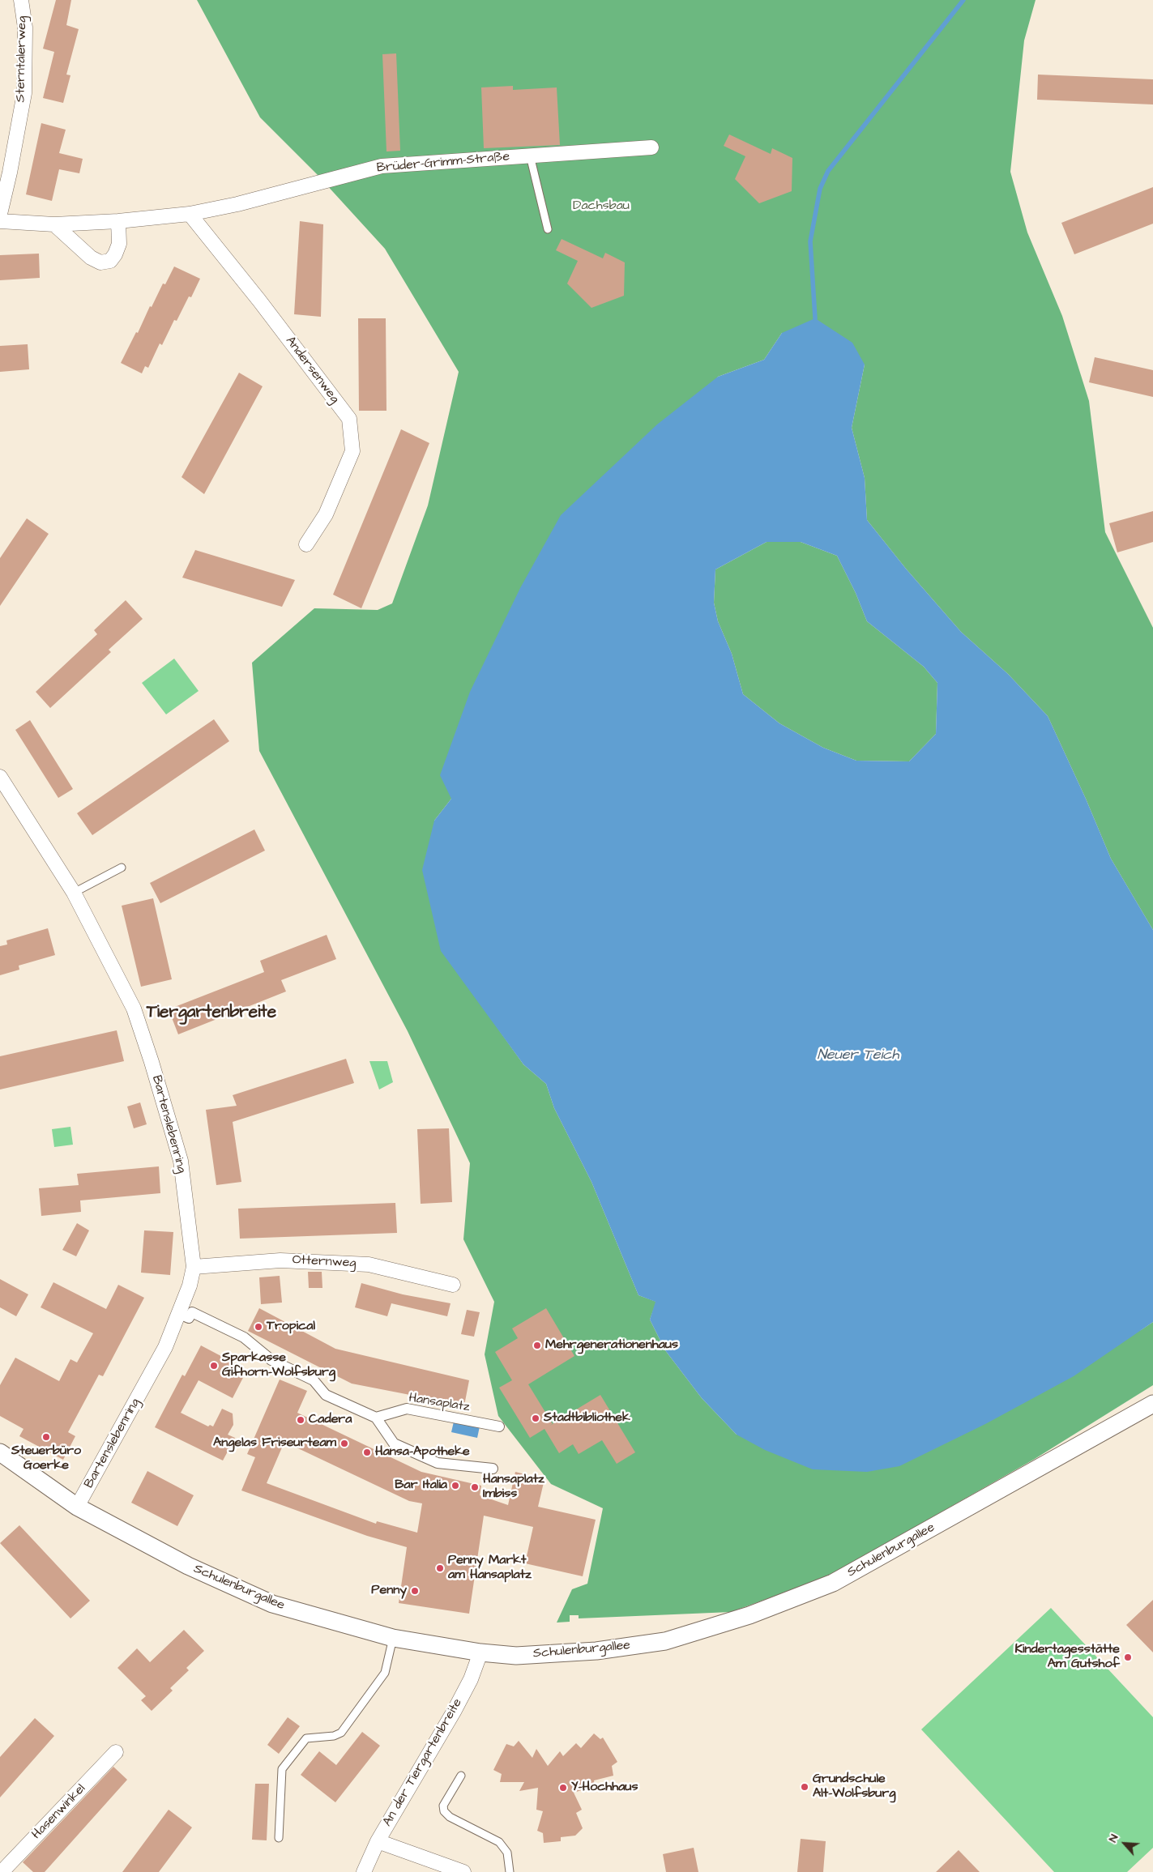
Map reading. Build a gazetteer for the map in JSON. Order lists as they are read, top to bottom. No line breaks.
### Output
{"streets":{"street":["Sterntalerweg","Brüder-Grimm-Straße","Andersenweg","Bartenslebenring","Otternweg","Hansaplatz","Schulenburgallee","An der Tiergartenbreite","Hasenwinkel"]},"crossings":[["Brüder-Grimm-Straße","Andersenweg"],["Bartenslebenring","Otternweg"],["Bartenslebenring","Schulenburgallee"],["Schulenburgallee","An der Tiergartenbreite"]],"districts":["Tiergartenbreite"],"water":["Neuer Teich"],"parks":["Dachsbau"],"places":["Tropical","Mehrgenerationenhaus","Sparkasse Gifhorn-Wolfsburg","Stadtbibliothek","Cadera","Steuerbüro Goerke","Angelas Friseurteam","Hansa-Apotheke","Bar Italia","Hansaplatz Imbiss","Penny Markt am Hansaplatz","Penny","Kindertagesstätte Am Gutshof","Grundschule Alt-Wolfsburg","Y-Hochhaus"],"north":"top left"}
